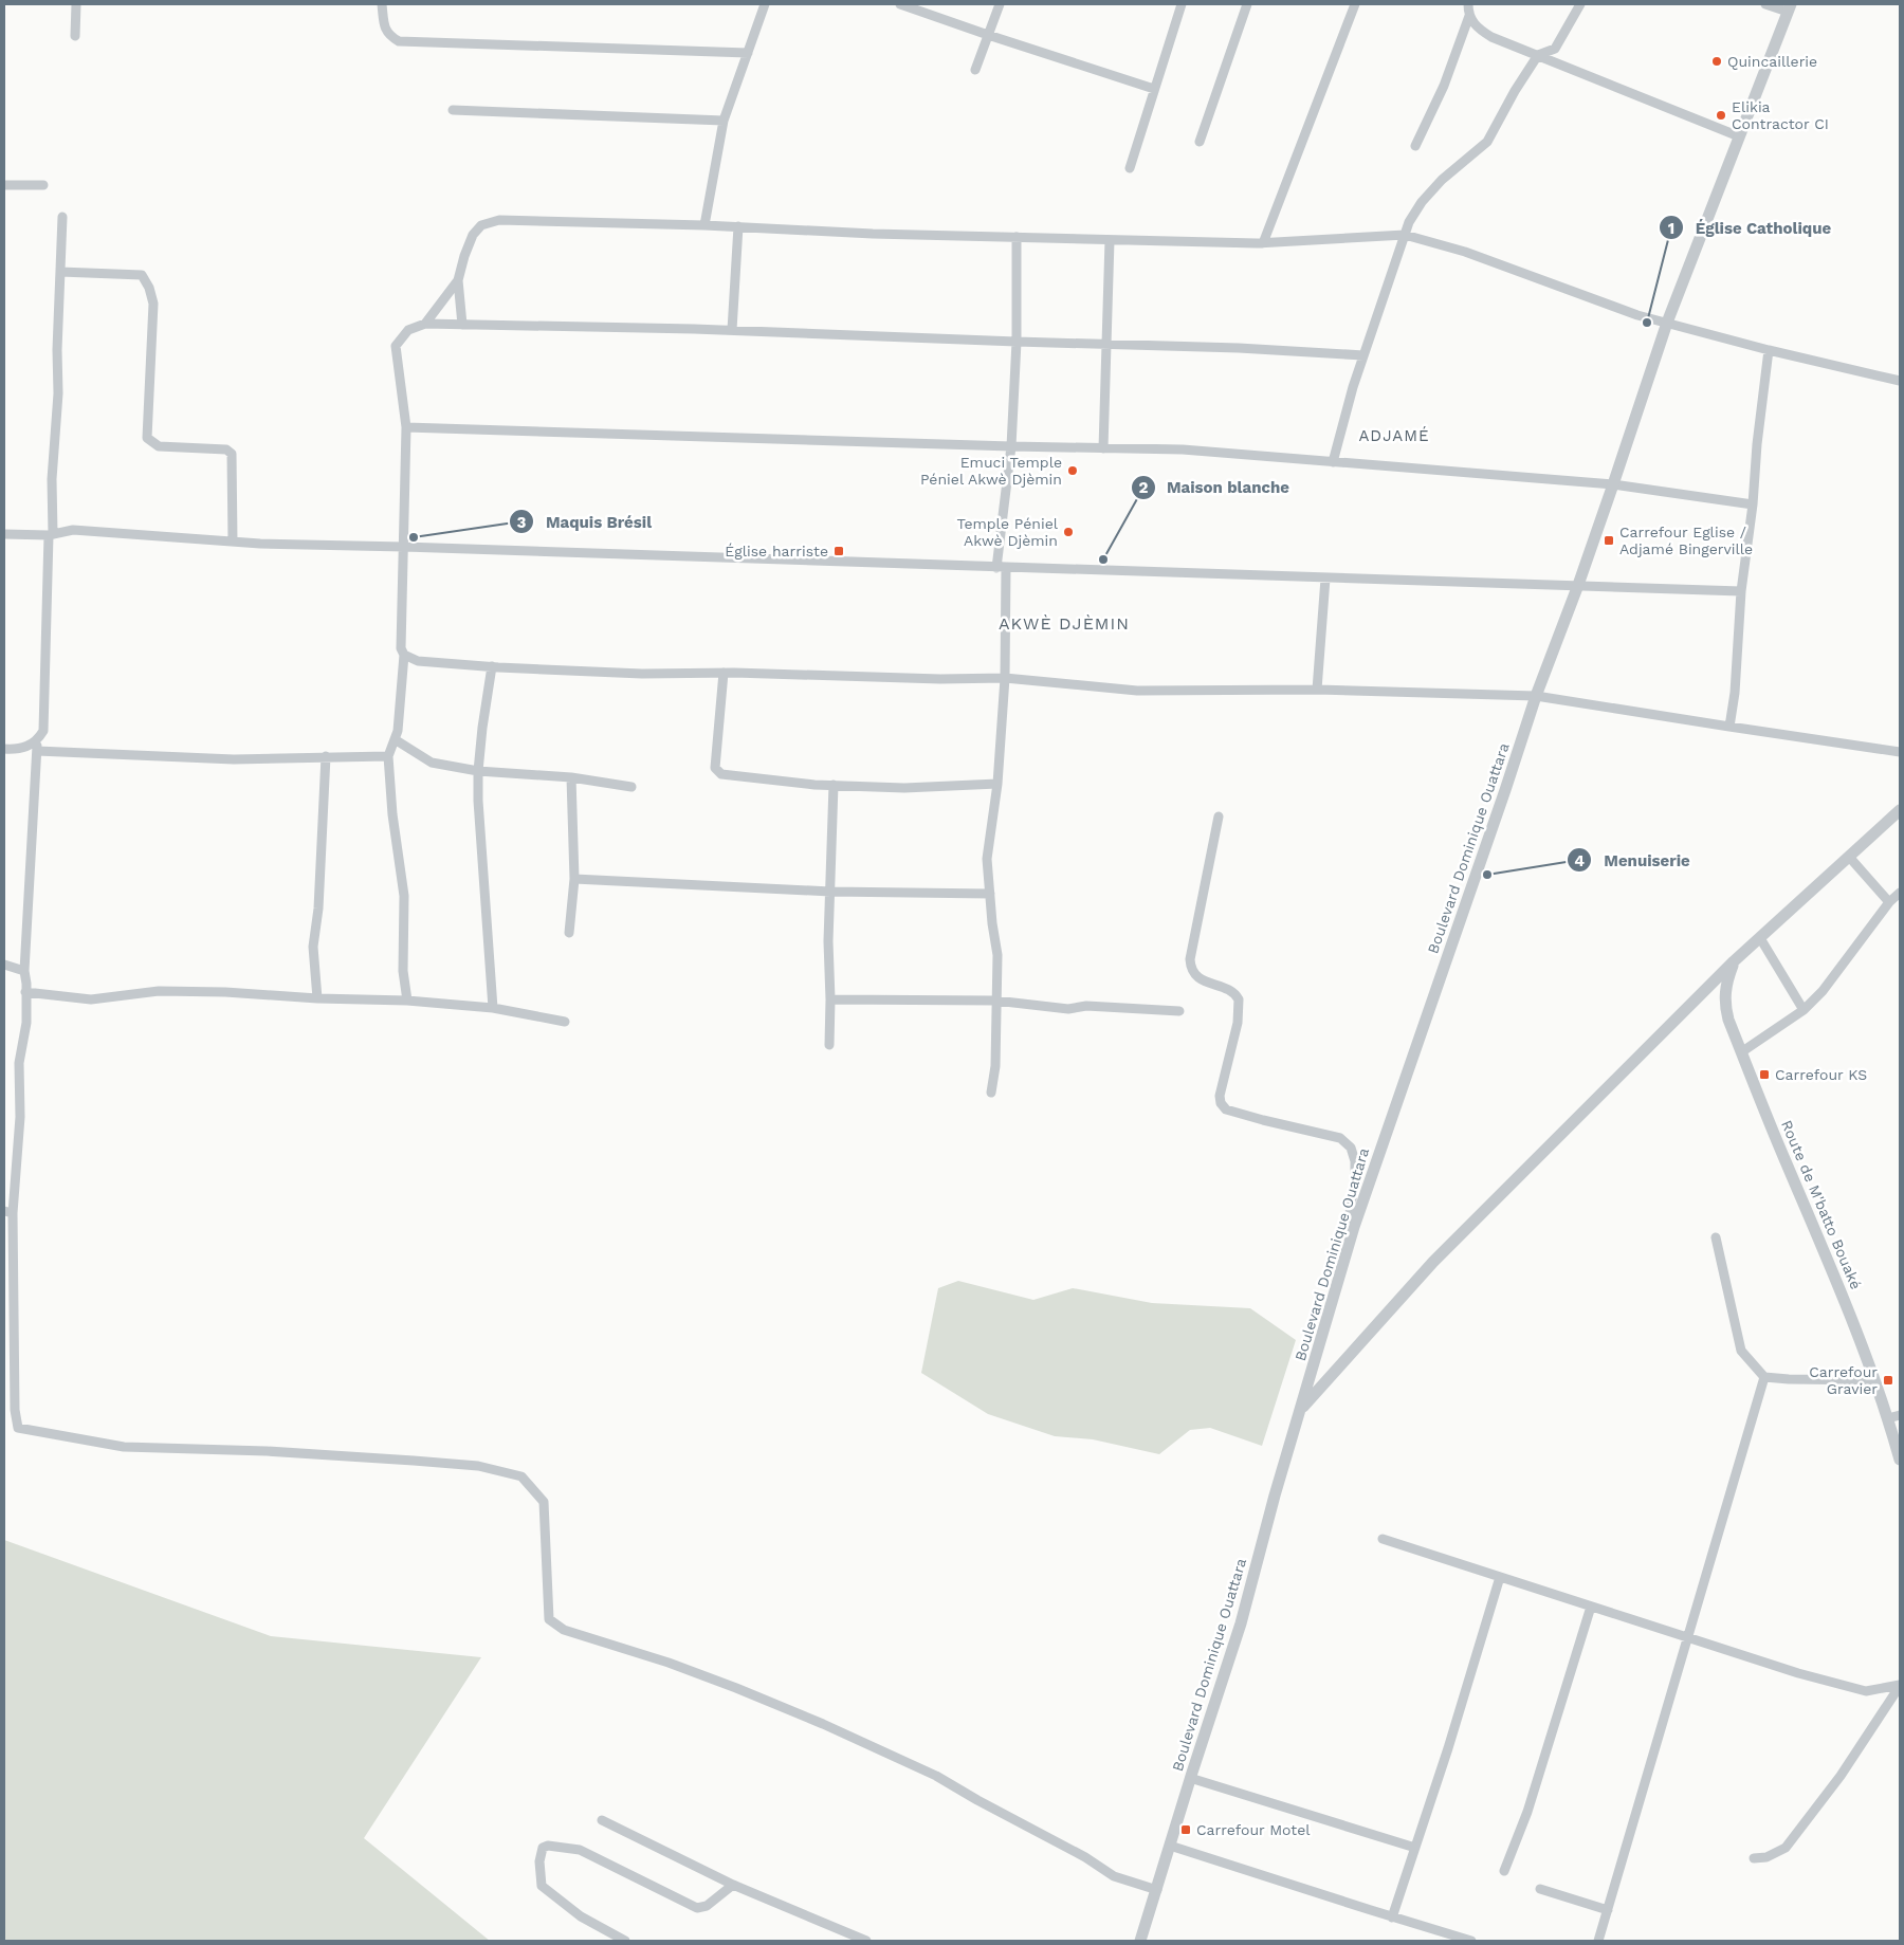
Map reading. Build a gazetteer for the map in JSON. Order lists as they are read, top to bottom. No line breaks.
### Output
{"streets":{"street":["Boulevard Dominique Ouattara","Route de M'batto Bouaké"]},"districts":["ADJAMÉ","AKWÈ DJÈMIN"],"places":{"other":["Quincaillerie","Elikia Contractor CI","Église Catholique","Emuci Temple Péniel Akwè Djèmin","Temple Péniel Akwè Djèmin","Maquis Brésil","Maison blanche","Menuiserie"],"transit":["Carrefour Eglise / Adjamé Bingerville","Église harriste","Carrefour KS","Carrefour Gravier","Carrefour Motel"]}}
